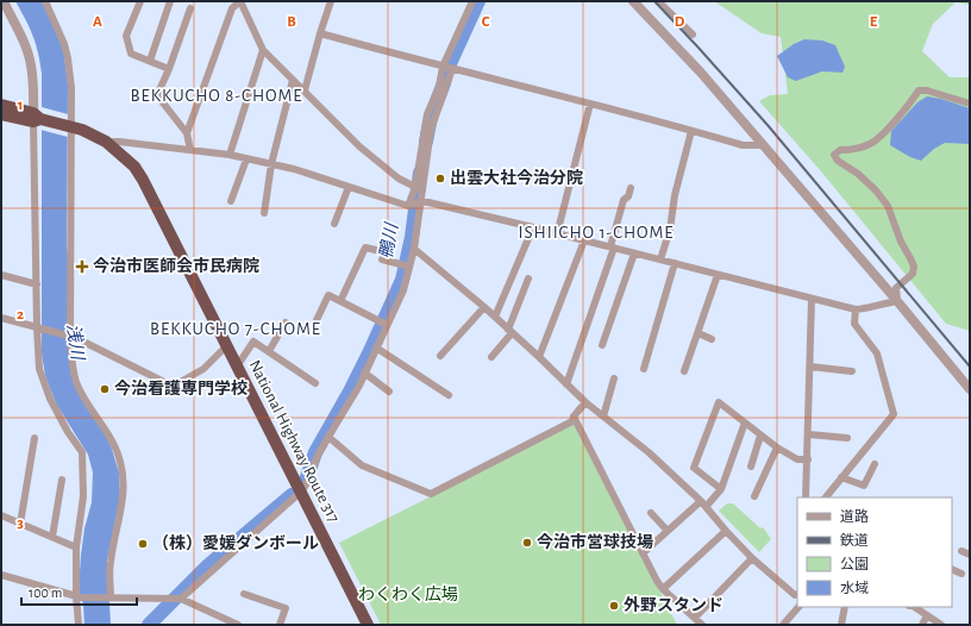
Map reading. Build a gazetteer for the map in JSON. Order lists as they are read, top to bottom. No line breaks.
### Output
{"streets":{"highway":["National Highway Route 317"]},"districts":["BEKKUCHO 8-CHOME","ISHIICHO 1-CHOME","BEKKUCHO 7-CHOME"],"water":["鴨川","浅川"],"parks":["わくわく広場"],"places":{"other":["出雲大社今治分院","今治看護専門学校","今治市営球技場","（株）愛媛ダンボール","外野スタンド"],"health":["今治市医師会市民病院"]},"legend":["道路","鉄道","公園","水域"],"scale_bar":"100 m","grid":{"columns":["A","B","C","D","E"],"rows":["1","2","3"]}}
